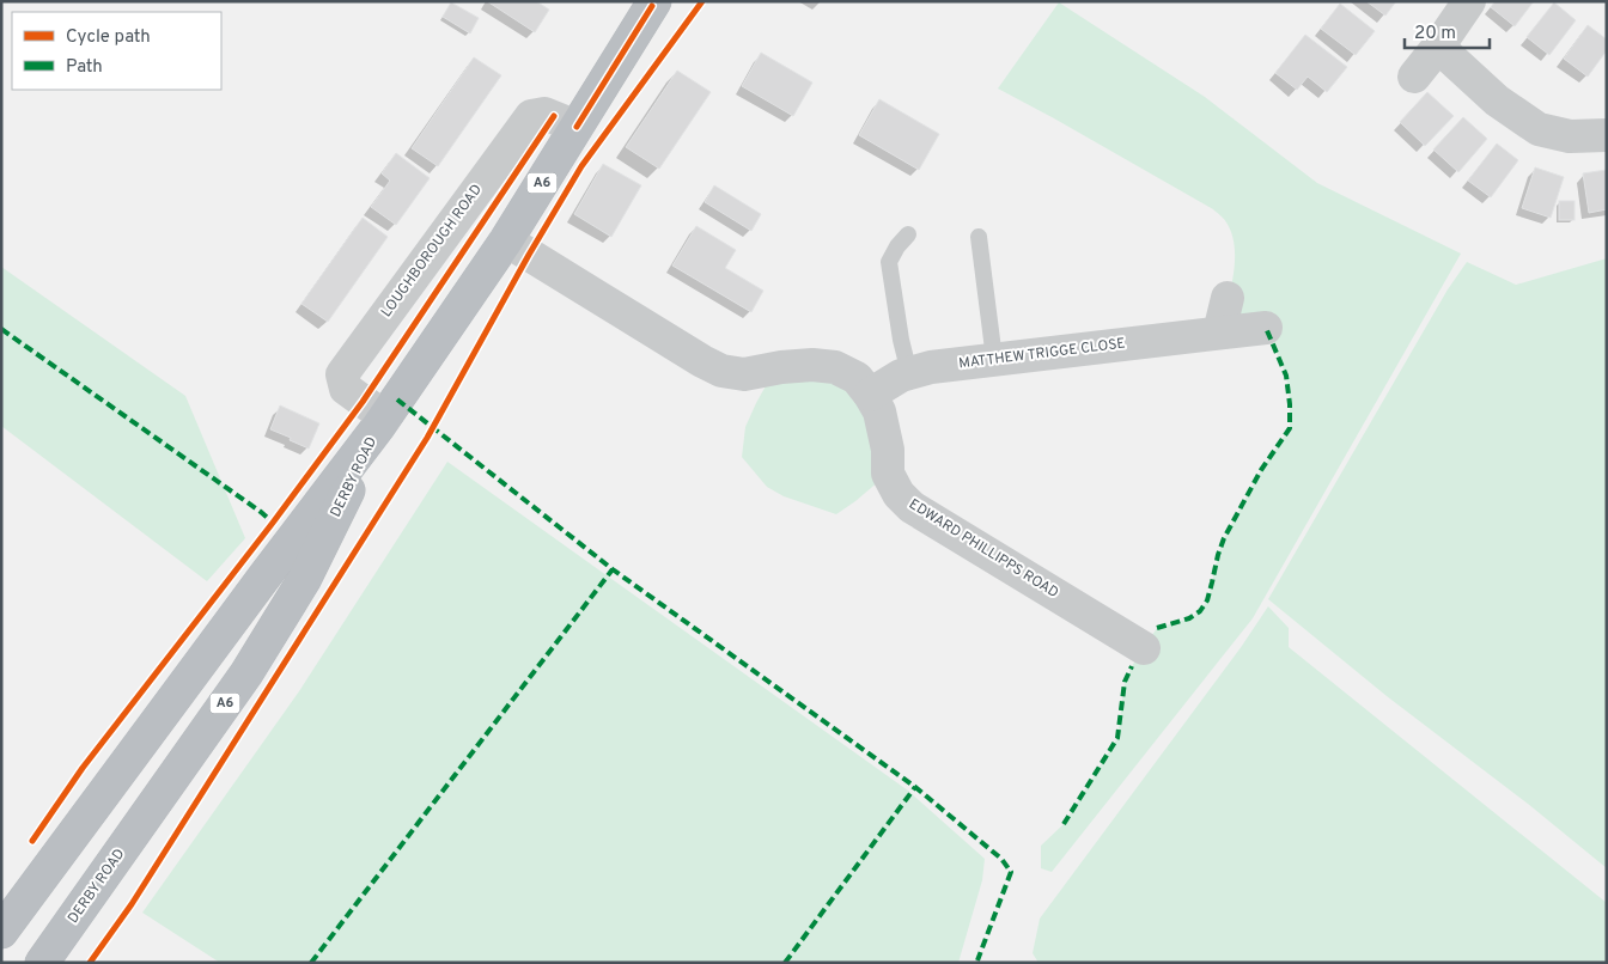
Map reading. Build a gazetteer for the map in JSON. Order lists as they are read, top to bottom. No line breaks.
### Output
{"streets":{"highway":["A6","DERBY ROAD"],"street":["LOUGHBOROUGH ROAD","MATTHEW TRIGGE CLOSE","EDWARD PHILLIPPS ROAD"]},"crossings":[["A6","LOUGHBOROUGH ROAD"],["A6","DERBY ROAD"],["A6","EDWARD PHILLIPPS ROAD"],["LOUGHBOROUGH ROAD","DERBY ROAD"],["MATTHEW TRIGGE CLOSE","EDWARD PHILLIPPS ROAD"]],"legend":["Cycle path","Path"],"scale_bar":"20 m"}
